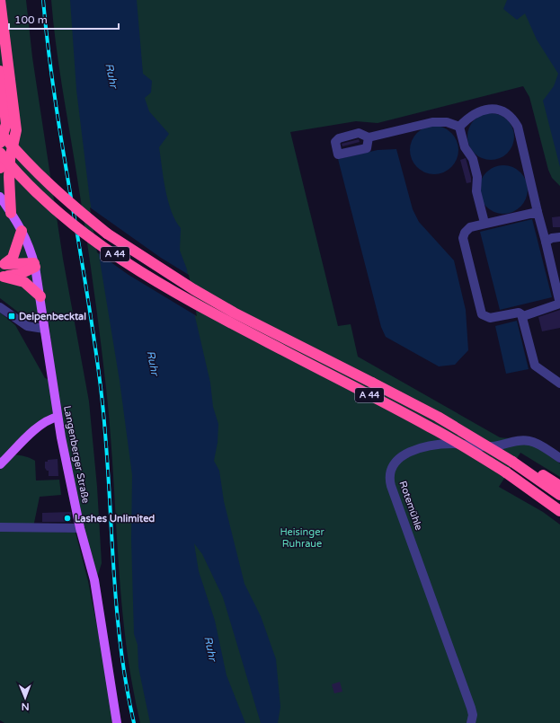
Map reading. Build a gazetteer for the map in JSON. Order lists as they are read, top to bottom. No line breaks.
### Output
{"streets":{"highway":["A 44"],"main road":["Langenberger Straße"],"street":["Rotemühle"]},"water":["Ruhr"],"parks":["Heisinger Ruhraue"],"places":{"transit":["Deipenbecktal"],"other":["Lashes Unlimited"]},"scale_bar":"100 m","north":"bottom"}
